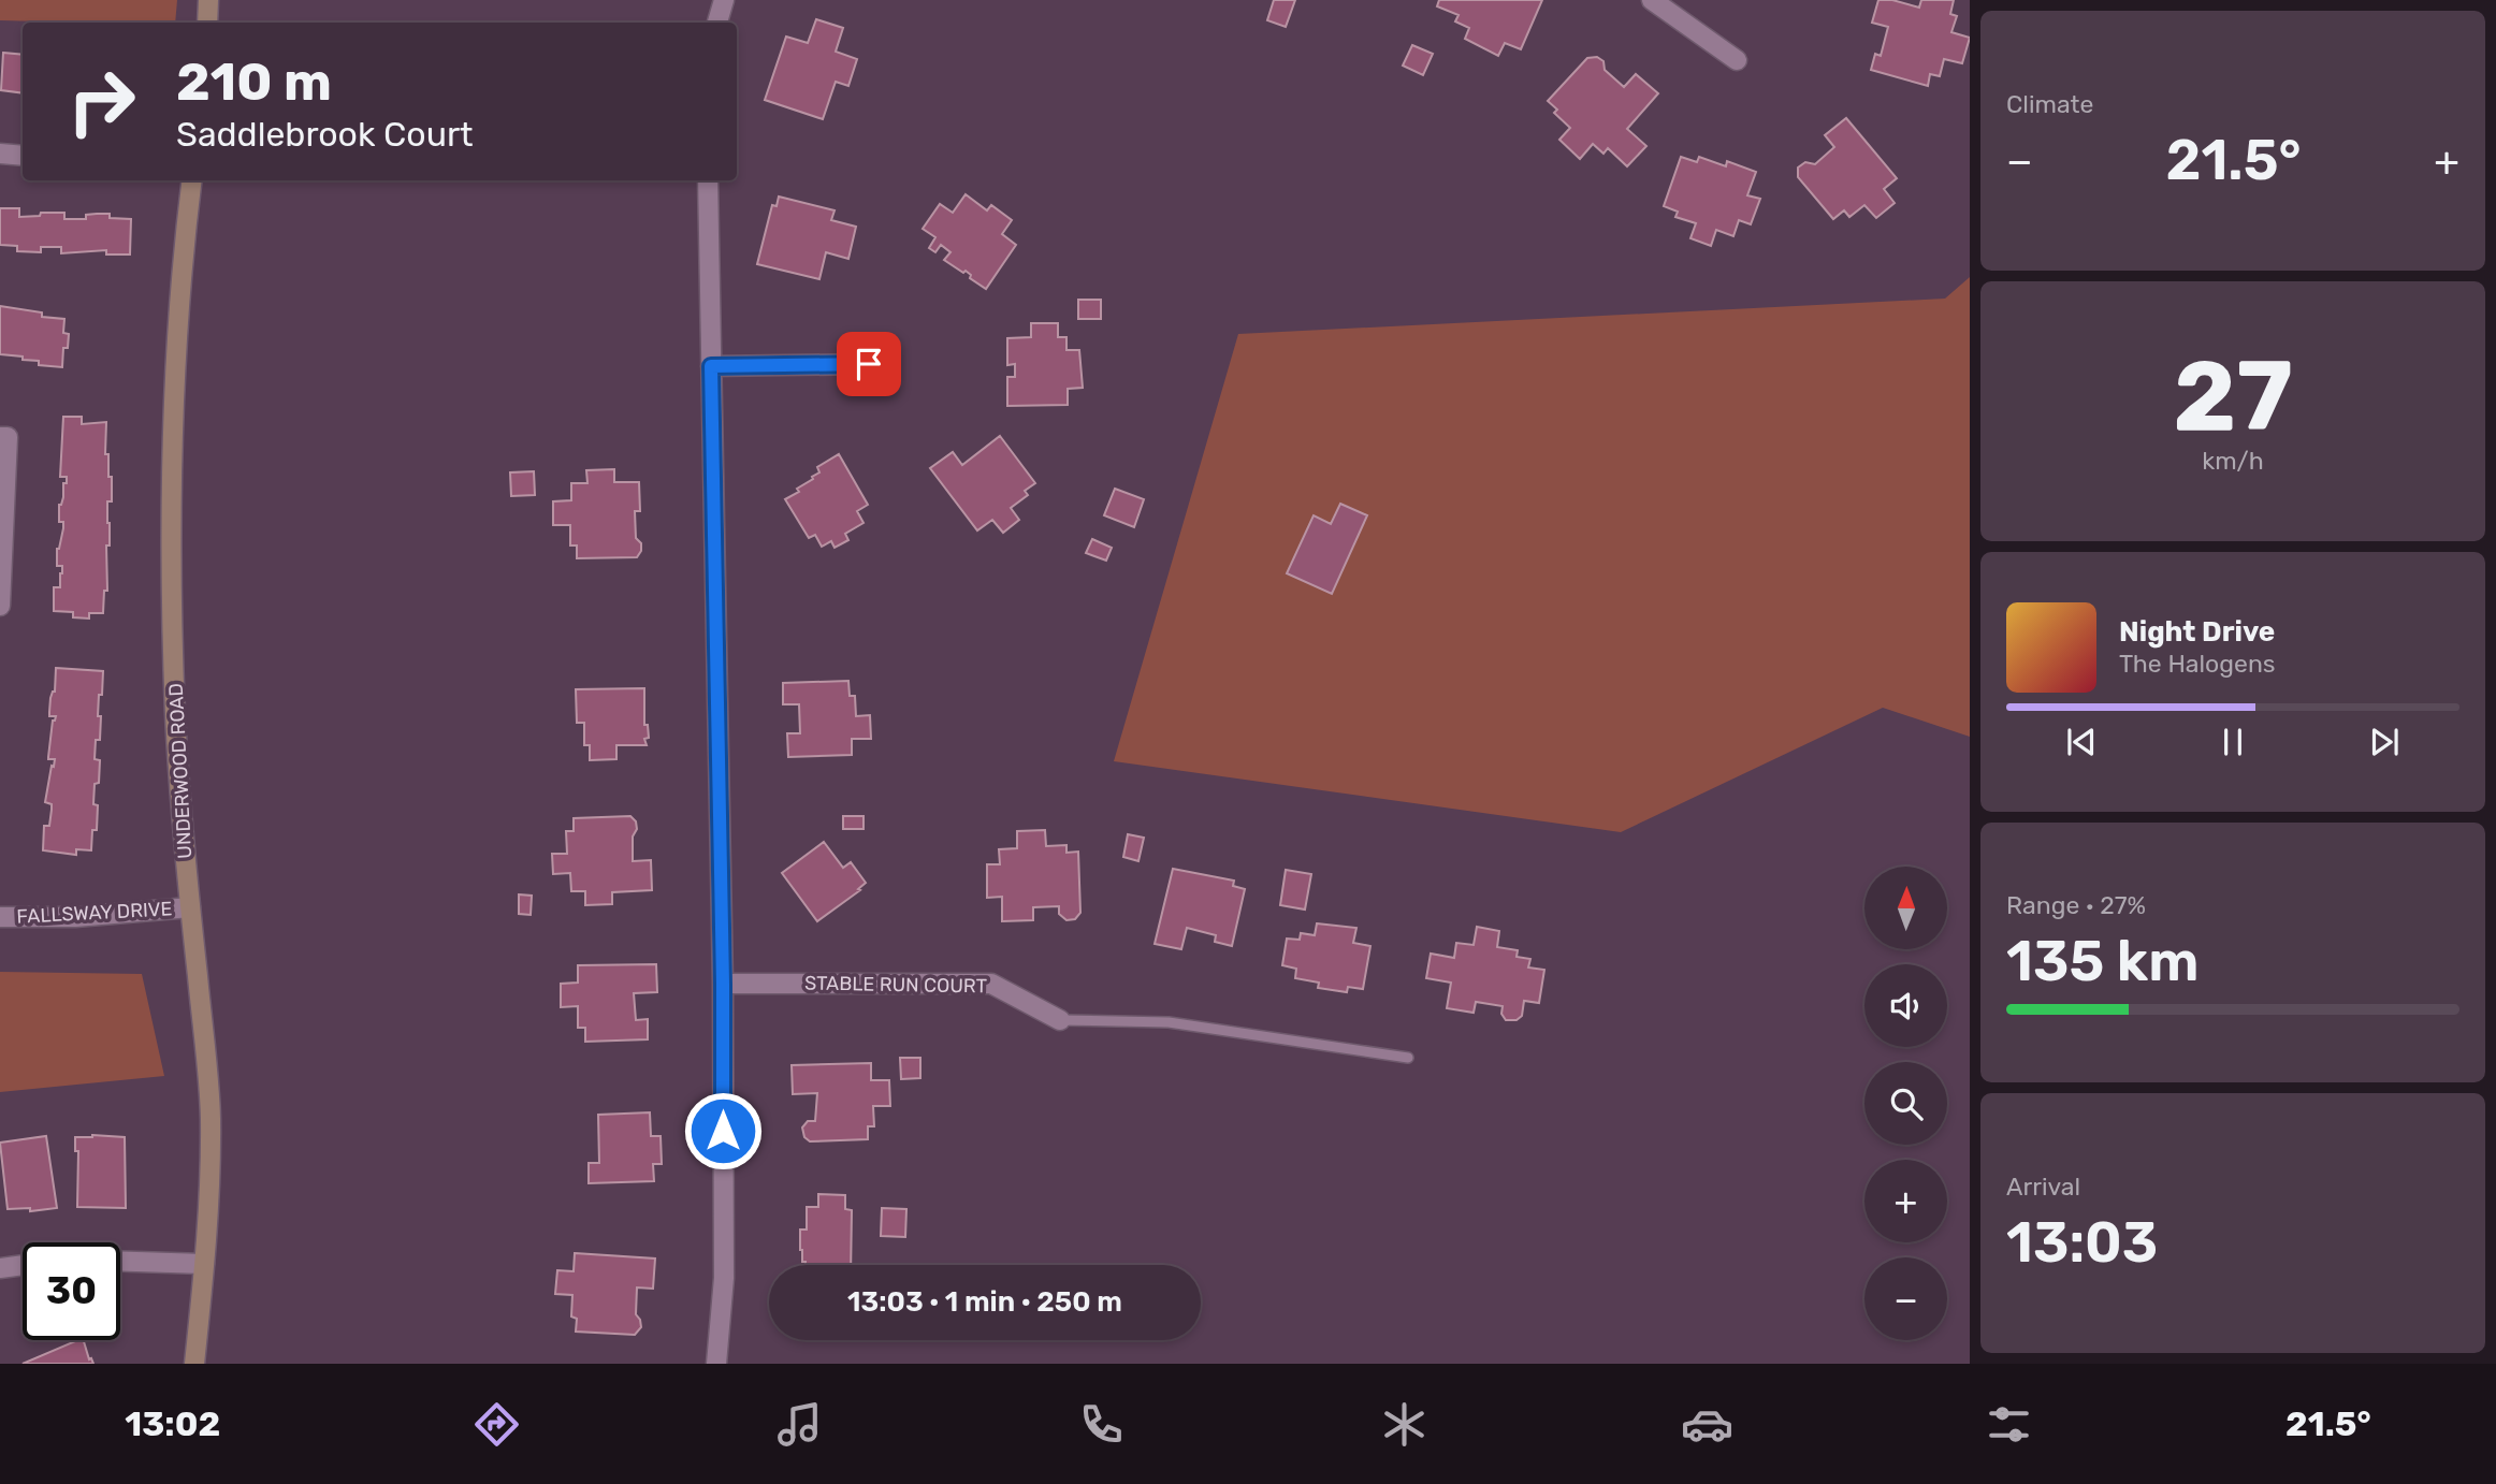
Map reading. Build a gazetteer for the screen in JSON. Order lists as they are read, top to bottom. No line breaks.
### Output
{"streets":{"street":["UNDERWOOD ROAD","FALLSWAY DRIVE","STABLE RUN COURT"]},"crossings":[["UNDERWOOD ROAD","FALLSWAY DRIVE"]],"north":"top","page":{"tile":["Climate",["27","km/h"],["Range · 27%","135 km"],["Arrival","13:03"]],"turn":["210 m","Saddlebrook Court"],"heat":["−","21.5°","+"],"song":["Night Drive","The Halogens"],"map_buttons":["+","−"],"limit":"30","trip":"13:03 · 1 min · 250 m","tabs":["13:02","21.5°"]}}
